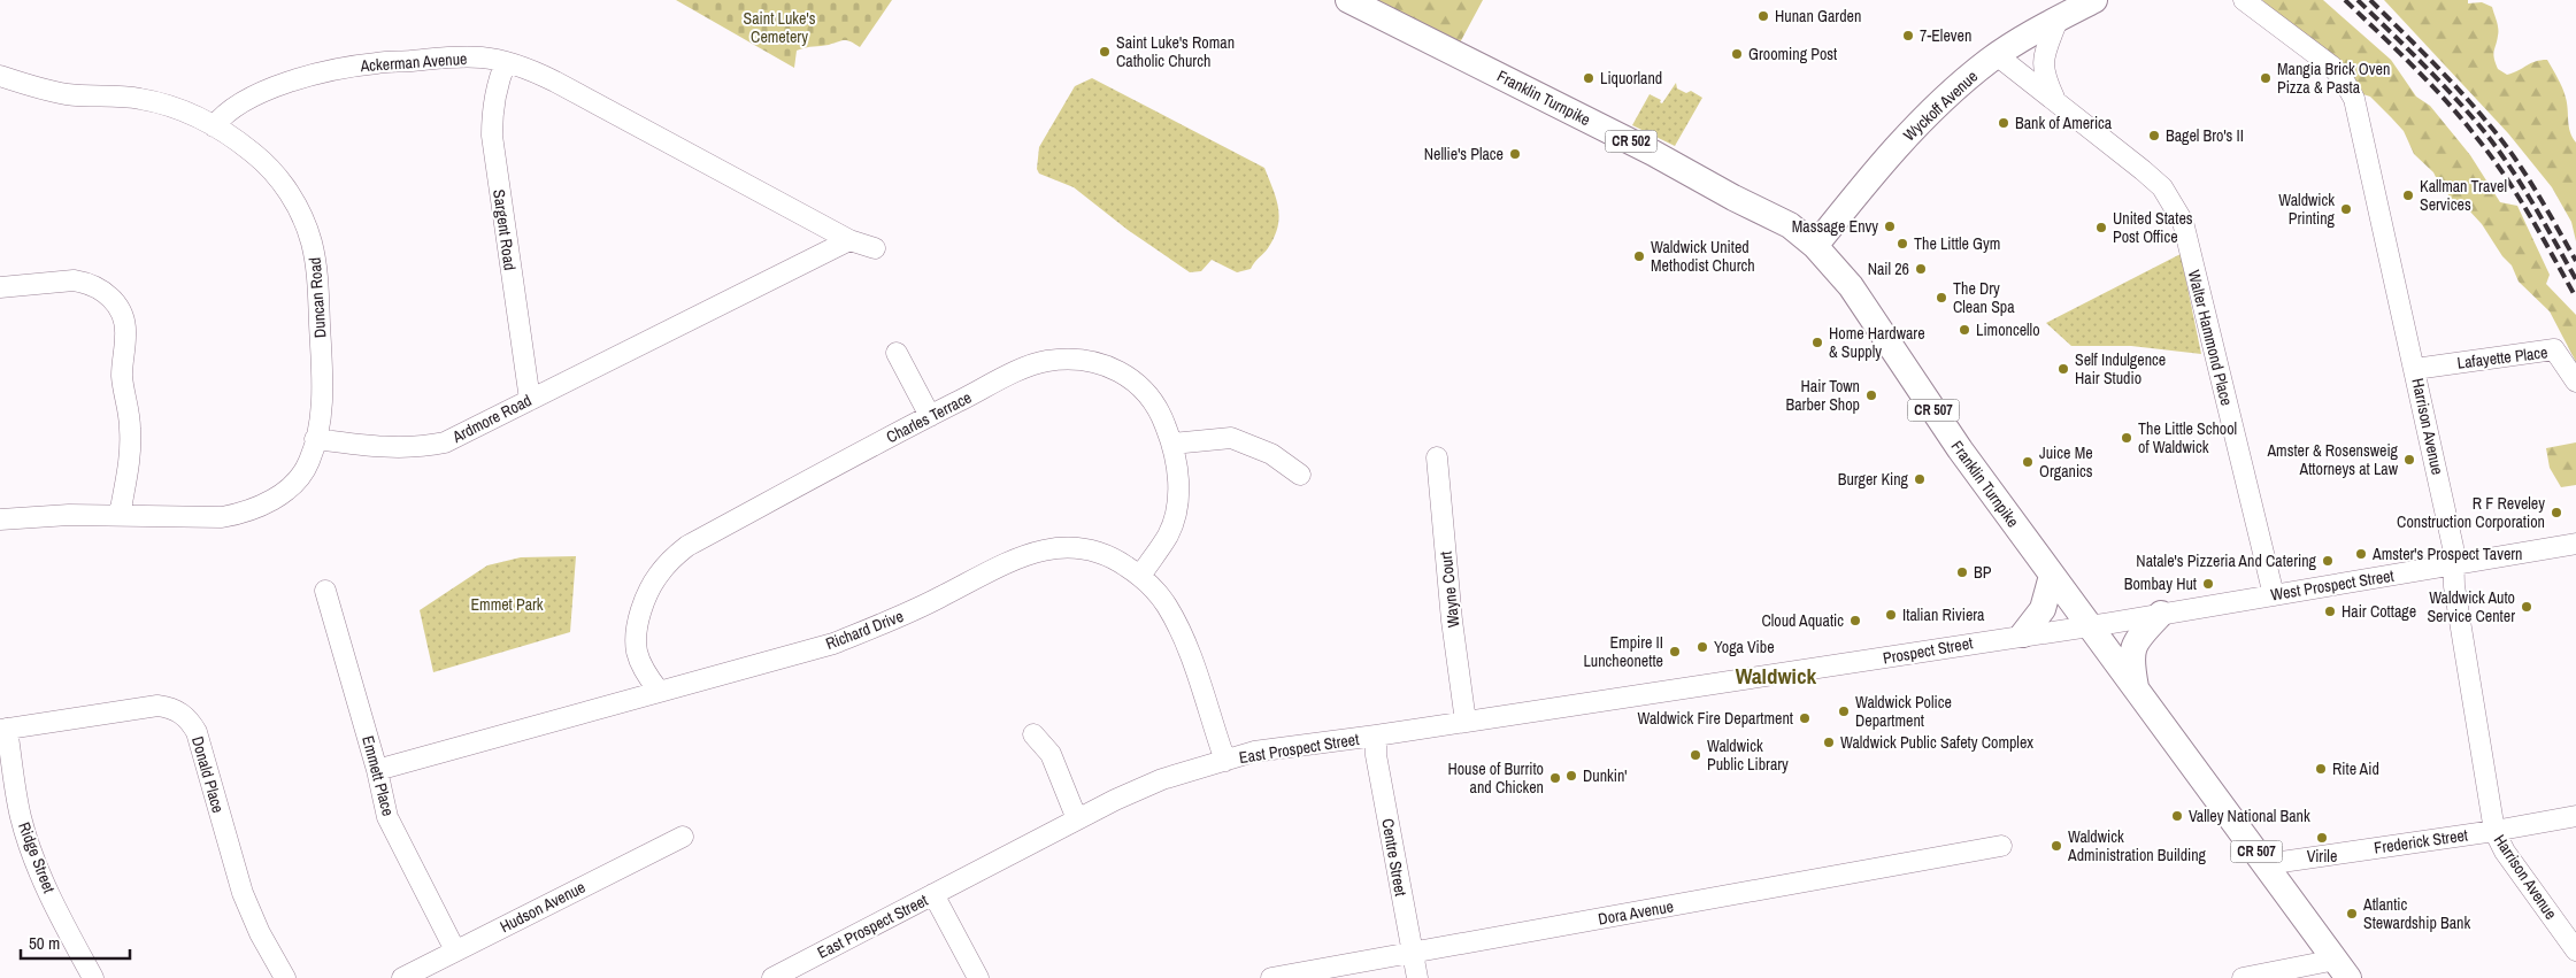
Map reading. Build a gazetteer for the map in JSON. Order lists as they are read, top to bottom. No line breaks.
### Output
{"streets":{"main road":["Franklin Turnpike","Wyckoff Avenue","CR 502","CR 507"],"street":["Ackerman Avenue","Sargent Road","Duncan Road","Walter Hammond Place","Lafayette Place","Charles Terrace","Ardmore Road","Harrison Avenue","West Prospect Street","Wayne Court","Richard Drive","Prospect Street","East Prospect Street","Donald Place","Emmett Place","Frederick Street","Ridge Street","Centre Street","Hudson Avenue","Dora Avenue"]},"crossings":[["Ackerman Avenue","Sargent Road"],["Ackerman Avenue","Duncan Road"],["Ackerman Avenue","Ardmore Road"],["Franklin Turnpike","Wyckoff Avenue"],["Franklin Turnpike","West Prospect Street"],["Franklin Turnpike","Prospect Street"],["Franklin Turnpike","Frederick Street"],["Wyckoff Avenue","Walter Hammond Place"],["Sargent Road","Ardmore Road"],["Duncan Road","Ardmore Road"],["Walter Hammond Place","West Prospect Street"],["Lafayette Place","Harrison Avenue"],["Charles Terrace","Richard Drive"],["Harrison Avenue","West Prospect Street"],["Harrison Avenue","Frederick Street"],["West Prospect Street","Prospect Street"],["Wayne Court","East Prospect Street"],["Richard Drive","East Prospect Street"],["Richard Drive","Emmett Place"],["Prospect Street","East Prospect Street"],["East Prospect Street","Centre Street"],["Donald Place","Ridge Street"],["Emmett Place","Hudson Avenue"],["Centre Street","Dora Avenue"]],"districts":["Waldwick"],"parks":["Saint Luke's Cemetery","Emmet Park"],"places":["Hunan Garden","7-Eleven","Saint Luke's Roman Catholic Church","Grooming Post","Liquorland","Mangia Brick Oven Pizza & Pasta","Bank of America","Bagel Bro's II","Nellie's Place","Kallman Travel Services","Waldwick Printing","Massage Envy","United States Post Office","The Little Gym","Waldwick United Methodist Church","Nail 26","The Dry Clean Spa","Limoncello","Home Hardware & Supply","Self Indulgence Hair Studio","Hair Town Barber Shop","The Little School of Waldwick","Amster & Rosensweig Attorneys at Law","Juice Me Organics","Burger King","R F Reveley Construction Corporation","Amster's Prospect Tavern","Natale's Pizzeria And Catering","BP","Bombay Hut","Waldwick Auto Service Center","Hair Cottage","Italian Riviera","Cloud Aquatic","Yoga Vibe","Empire II Luncheonette","Waldwick Police Department","Waldwick Fire Department","Waldwick Public Safety Complex","Waldwick Public Library","Rite Aid","Dunkin'","House of Burrito and Chicken","Valley National Bank","Virile","Waldwick Administration Building","Atlantic Stewardship Bank"],"scale_bar":"50 m"}
